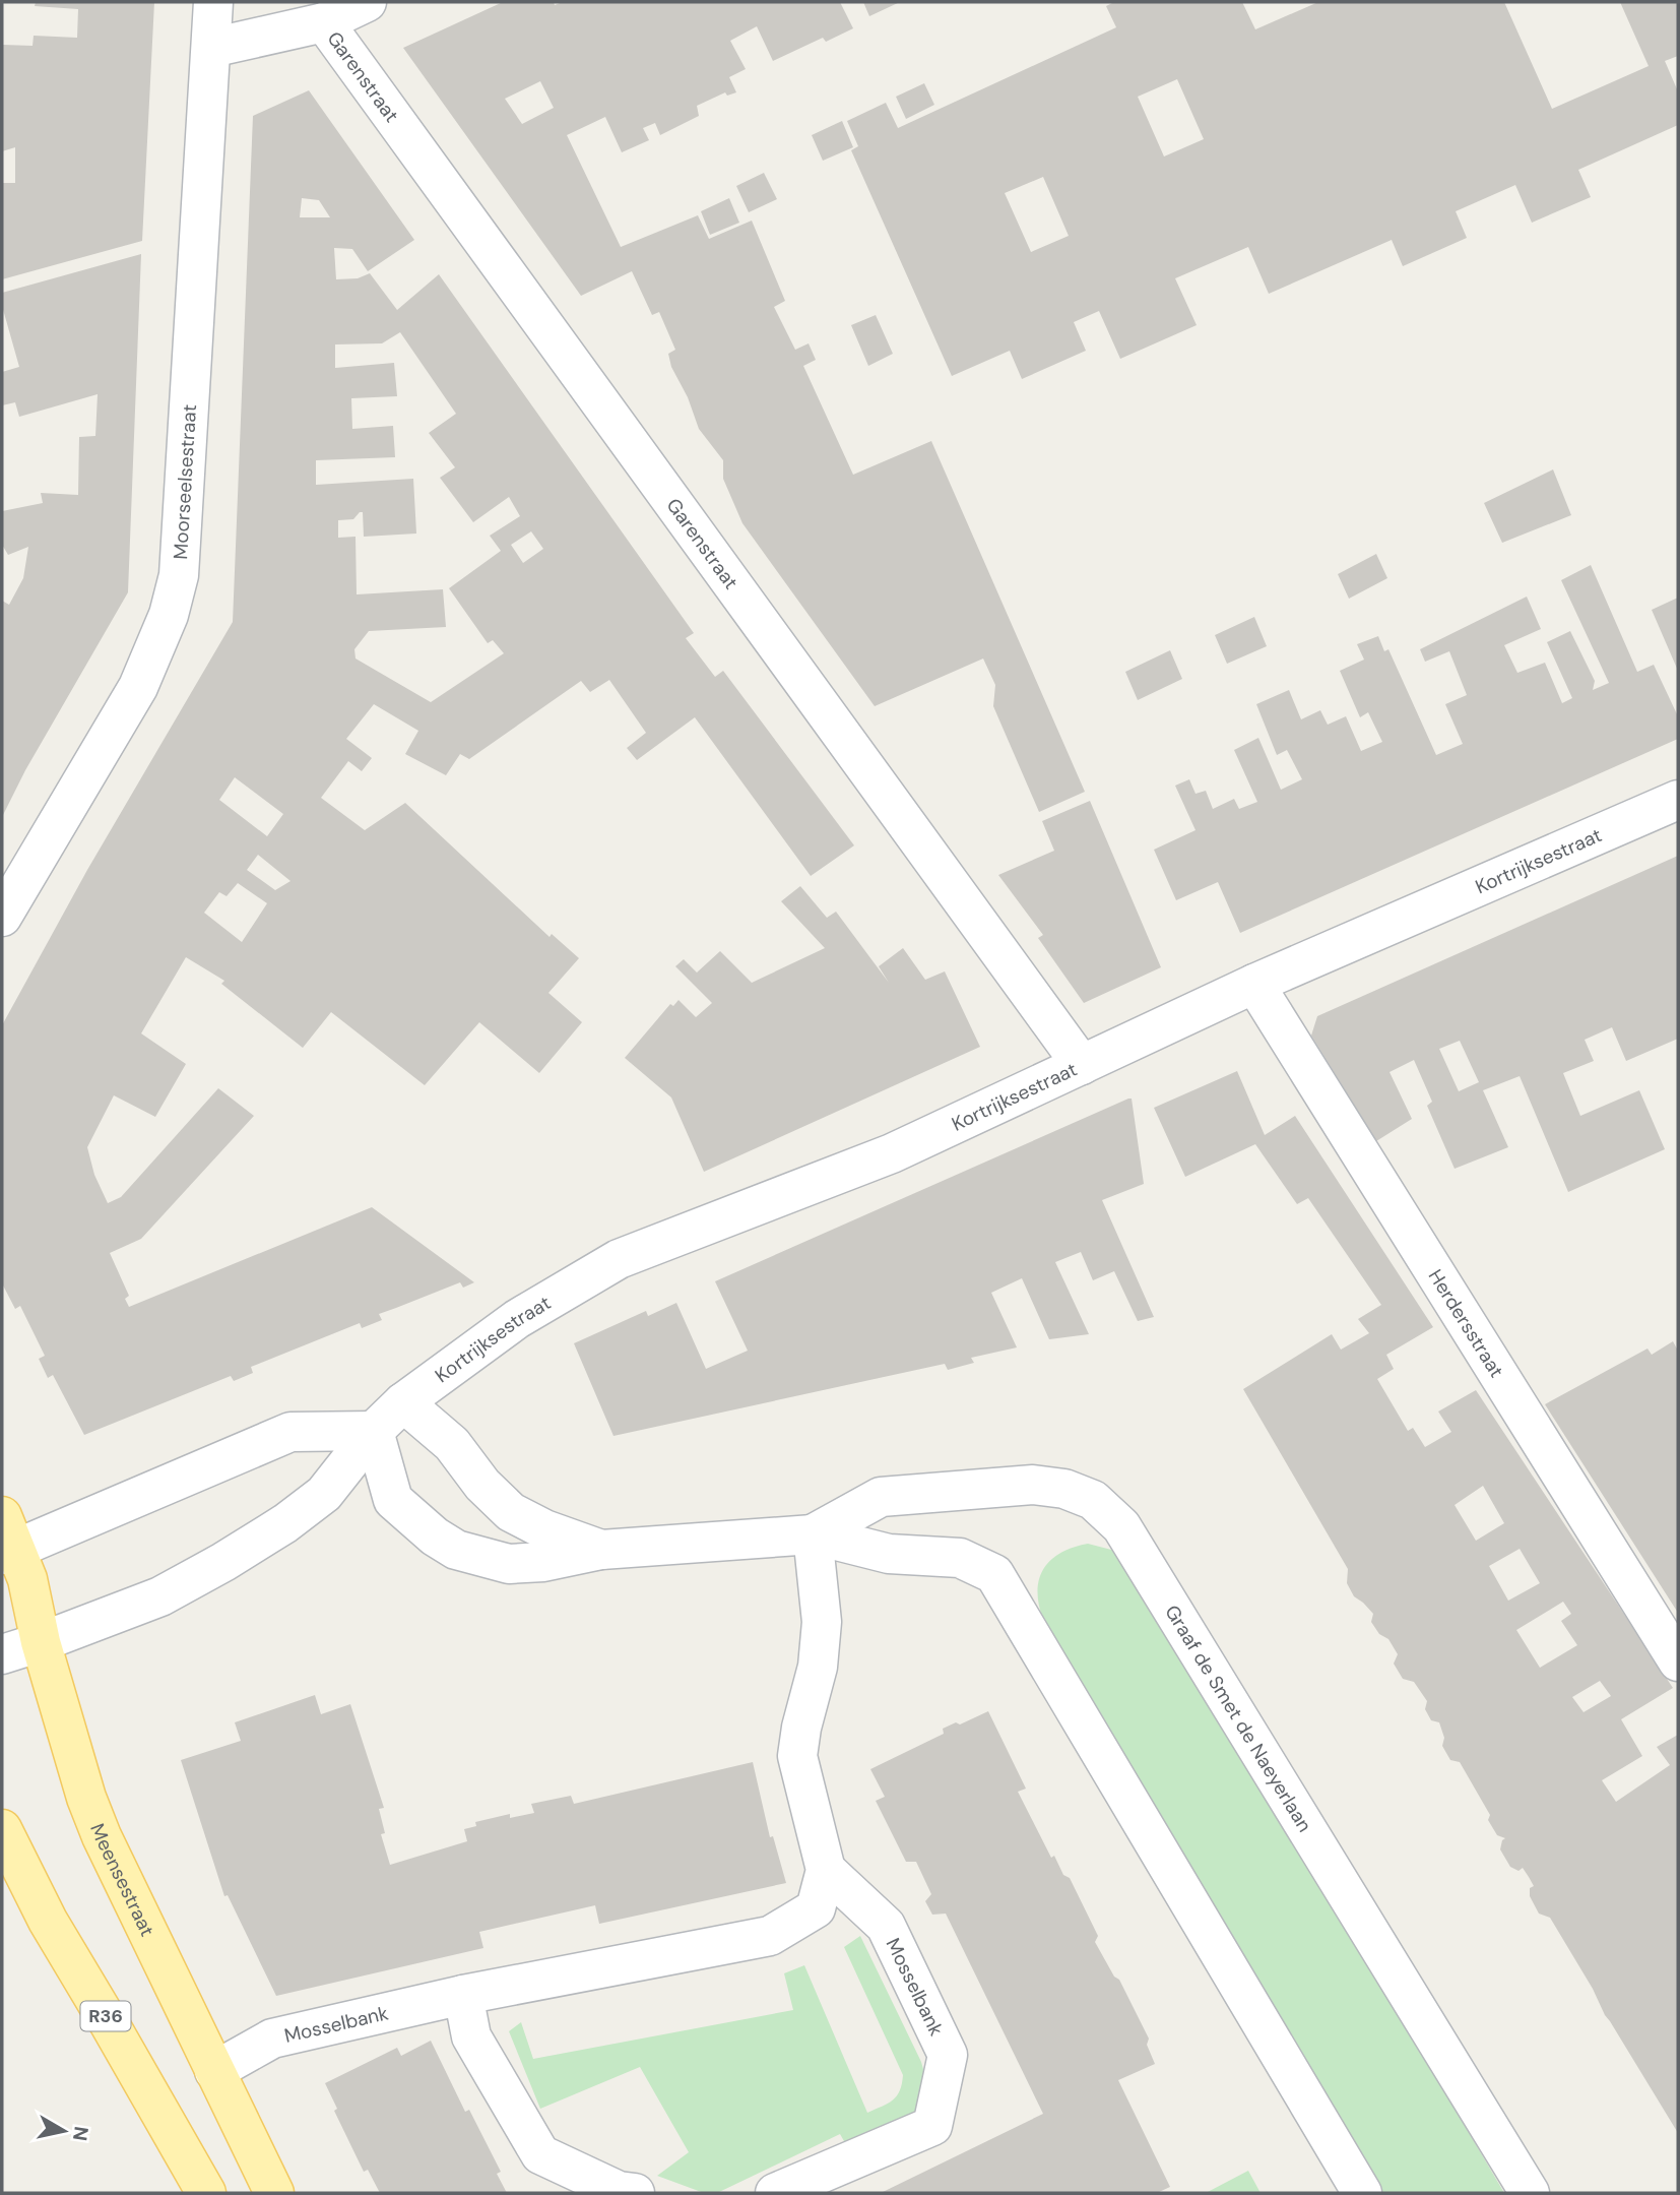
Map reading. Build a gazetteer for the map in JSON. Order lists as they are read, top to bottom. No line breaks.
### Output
{"streets":{"main road":["Meensestraat","R36"],"street":["Garenstraat","Moorseelsestraat","Kortrijksestraat","Herdersstraat","Graaf de Smet de Naeyerlaan","Mosselbank"]},"crossings":[["Garenstraat","Kortrijksestraat"],["Kortrijksestraat","Herdersstraat"],["Kortrijksestraat","Graaf de Smet de Naeyerlaan"],["Kortrijksestraat","Meensestraat"],["Graaf de Smet de Naeyerlaan","Mosselbank"],["Meensestraat","Mosselbank"]],"north":"right"}
